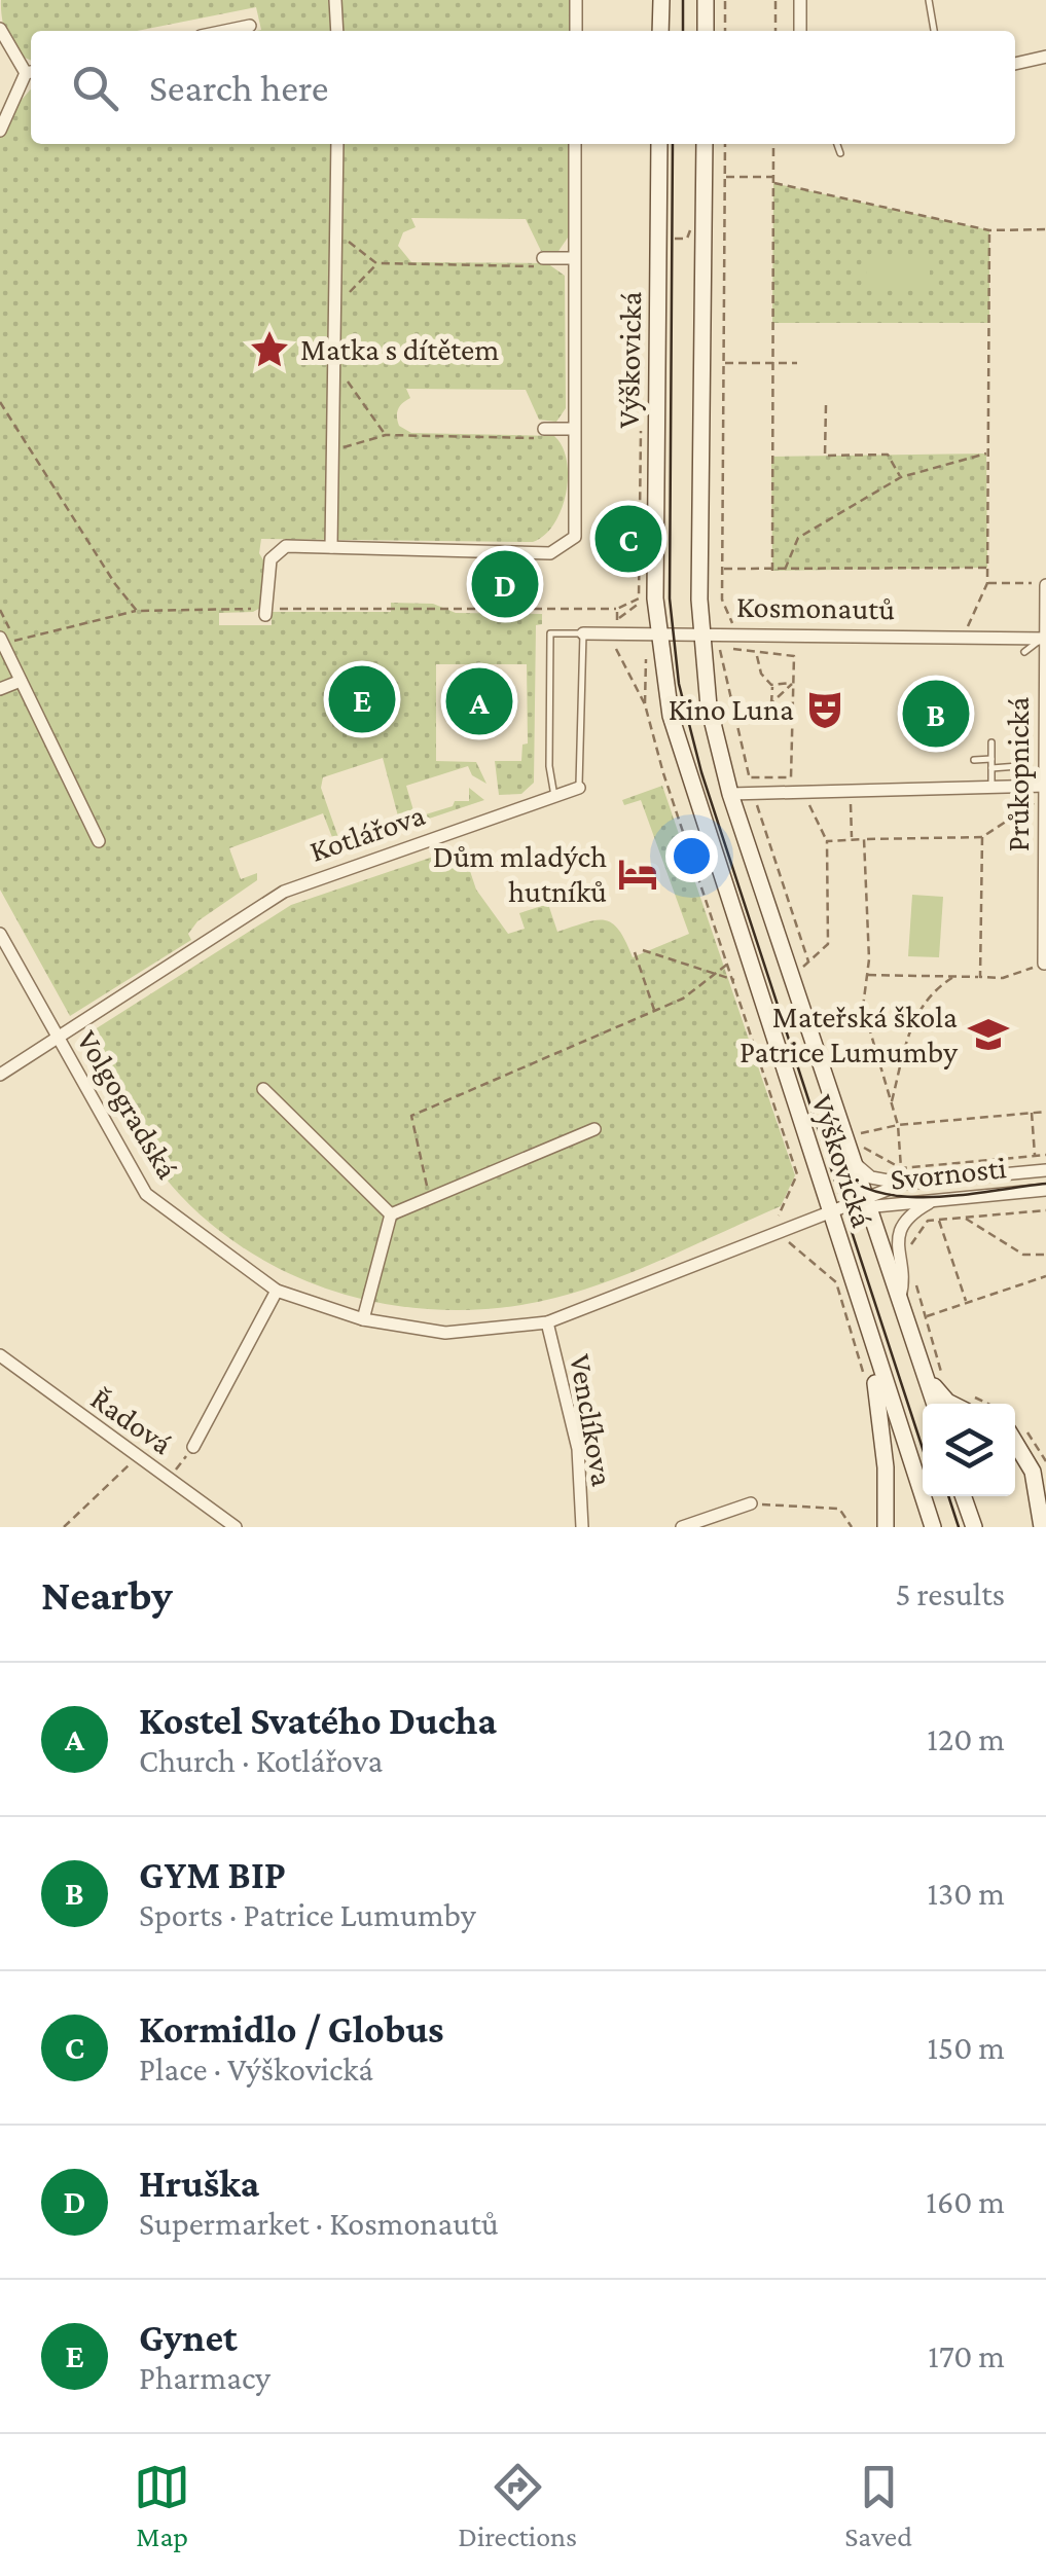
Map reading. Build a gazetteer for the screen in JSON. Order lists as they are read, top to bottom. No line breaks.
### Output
{"streets":{"street":["Výškovická","Kosmonautů","Průkopnická","Kotlářova","Volgogradská","Svornosti","Venclíkova","Řadová"]},"crossings":[["Výškovická","Kosmonautů"],["Výškovická","Volgogradská"],["Výškovická","Svornosti"],["Kosmonautů","Průkopnická"],["Kosmonautů","Kotlářova"],["Kotlářova","Volgogradská"],["Volgogradská","Svornosti"],["Volgogradská","Venclíkova"]],"places":{"place":["Matka s dítětem"],"theatre":["Kino Luna"],"hotel":["Dům mladých hutníků"],"school or university":["Mateřská škola Patrice Lumumby"]},"page":{"search":"Search here","pins":["C","D","E","A","B"],"heading":["Nearby","5 results"],"list":[{"mark":"A","name":"Kostel Svatého Ducha","note":"Church · Kotlářova","value":"120 m"},{"mark":"B","name":"GYM BIP","note":"Sports · Patrice Lumumby","value":"130 m"},{"mark":"C","name":"Kormidlo / Globus","note":"Place · Výškovická","value":"150 m"},{"mark":"D","name":"Hruška","note":"Supermarket · Kosmonautů","value":"160 m"},{"mark":"E","name":"Gynet","note":"Pharmacy","value":"170 m"}],"nav":["Map","Directions","Saved"]}}
